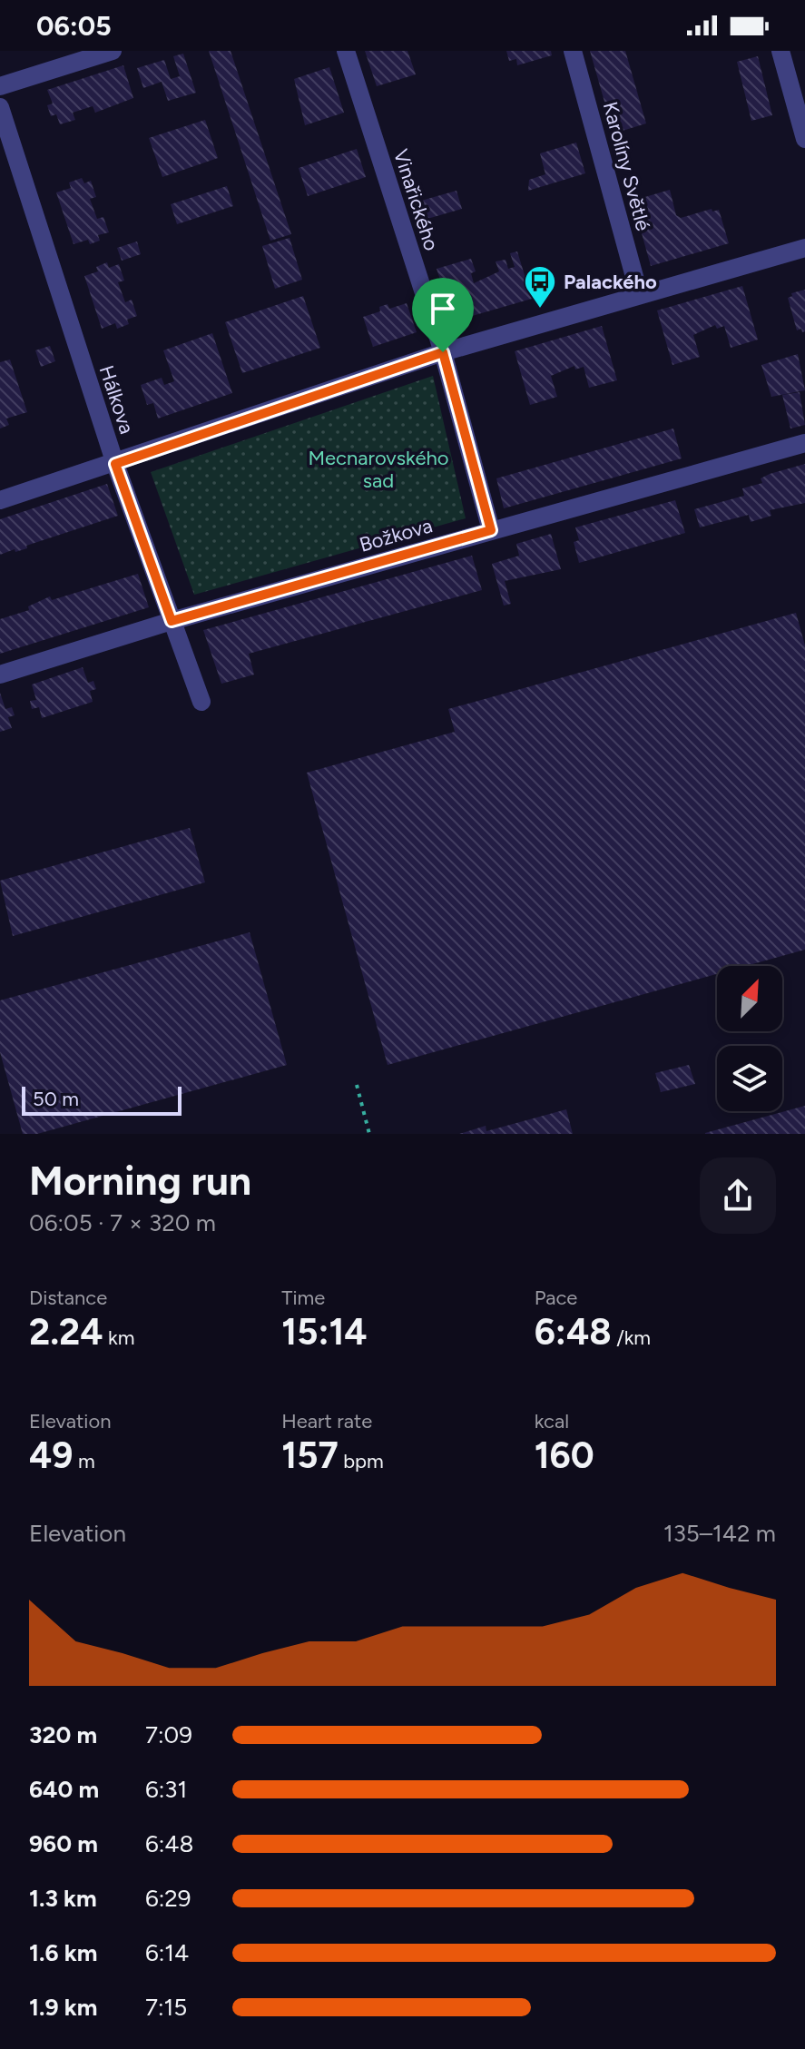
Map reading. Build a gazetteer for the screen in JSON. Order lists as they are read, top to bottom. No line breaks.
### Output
{"streets":{"street":["Karolíny Světlé","Vinařického","Hálkova","Božkova"]},"crossings":[["Vinařického","Božkova"],["Hálkova","Božkova"]],"parks":["Mecnarovského sad"],"places":{"bus stop":["Palackého"]},"scale_bar":"50 m","north":"top right","page":{"status":"06:05","scale":"50 m","heading":["Morning run","06:05 · 7 × 320 m"],"stats":[["Distance","2.24 km"],["Time","15:14"],["Pace","6:48 /km"],["Elevation","49 m"],["Heart rate","157 bpm"],["kcal","160"]],"chart":["Elevation","135–142 m"],"list":[{"name":"320 m","note":"7:09"},{"name":"640 m","note":"6:31"},{"name":"960 m","note":"6:48"},{"name":"1.3 km","note":"6:29"},{"name":"1.6 km","note":"6:14"},{"name":"1.9 km","note":"7:15"}]}}
